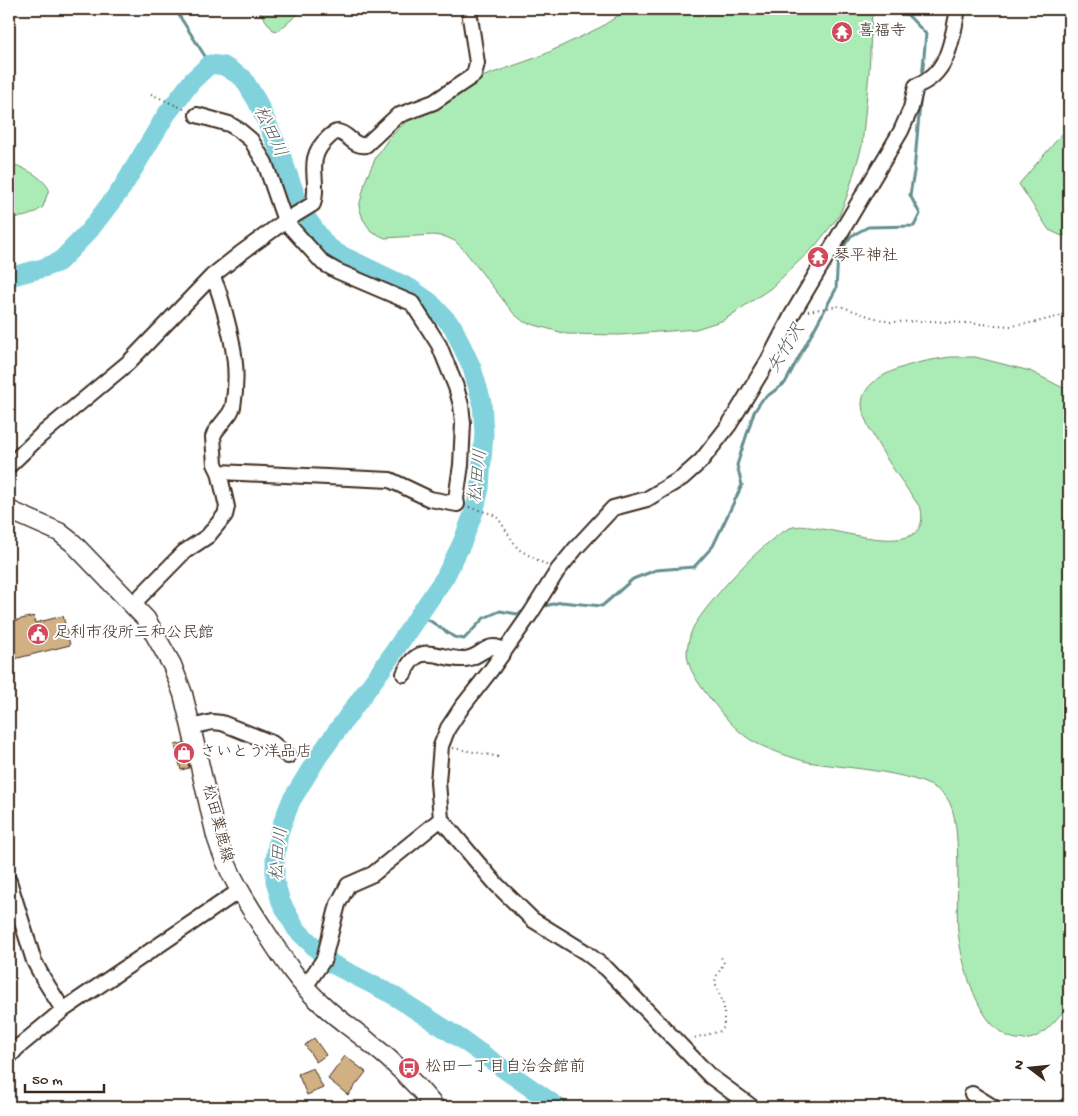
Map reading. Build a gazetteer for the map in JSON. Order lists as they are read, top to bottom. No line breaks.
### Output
{"streets":{"main road":["松田葉鹿線"]},"water":["松田川","矢竹沢"],"places":{"temple":["喜福寺","琴平神社"],"public building":["足利市役所三和公民館"],"shop":["さいとう洋品店"],"bus stop":["松田一丁目自治会館前"]},"scale_bar":"50 m","north":"left"}
